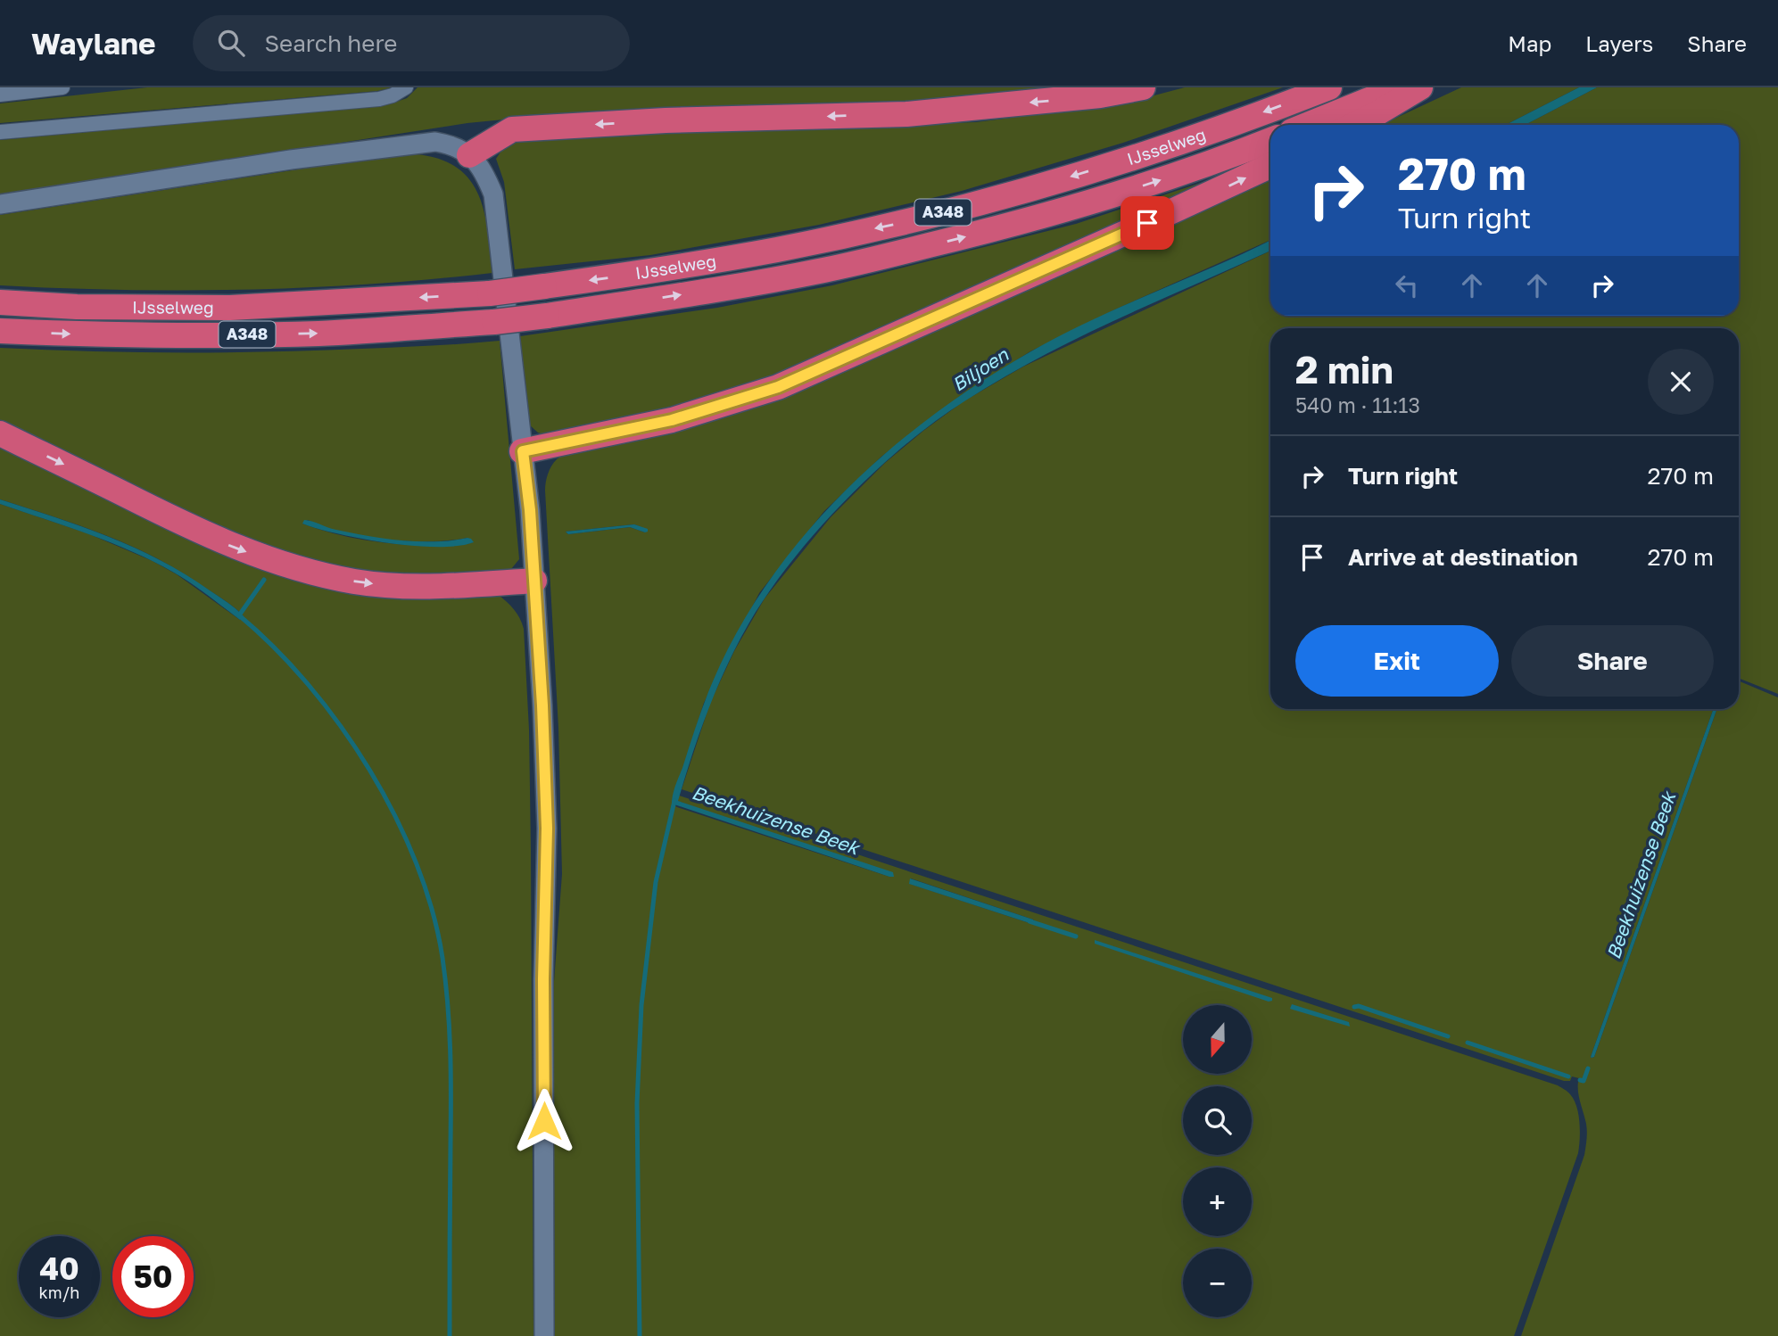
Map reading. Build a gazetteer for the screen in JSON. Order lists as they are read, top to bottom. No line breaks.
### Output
{"streets":{"highway":["IJsselweg","A348"]},"water":["Biljoen","Beekhuizense Beek"],"north":"bottom","page":{"header":"Waylane","search":"Search here","nav":["Map","Layers","Share"],"turn":["270 m","Turn right"],"heading":["2 min","540 m · 11:13"],"list":[{"name":"Turn right","value":"270 m"},{"name":"Arrive at destination","value":"270 m"}],"buttons":["Exit","Share"],"map_buttons":["+","−"],"speed":"40 km/h","limit":"50"}}
